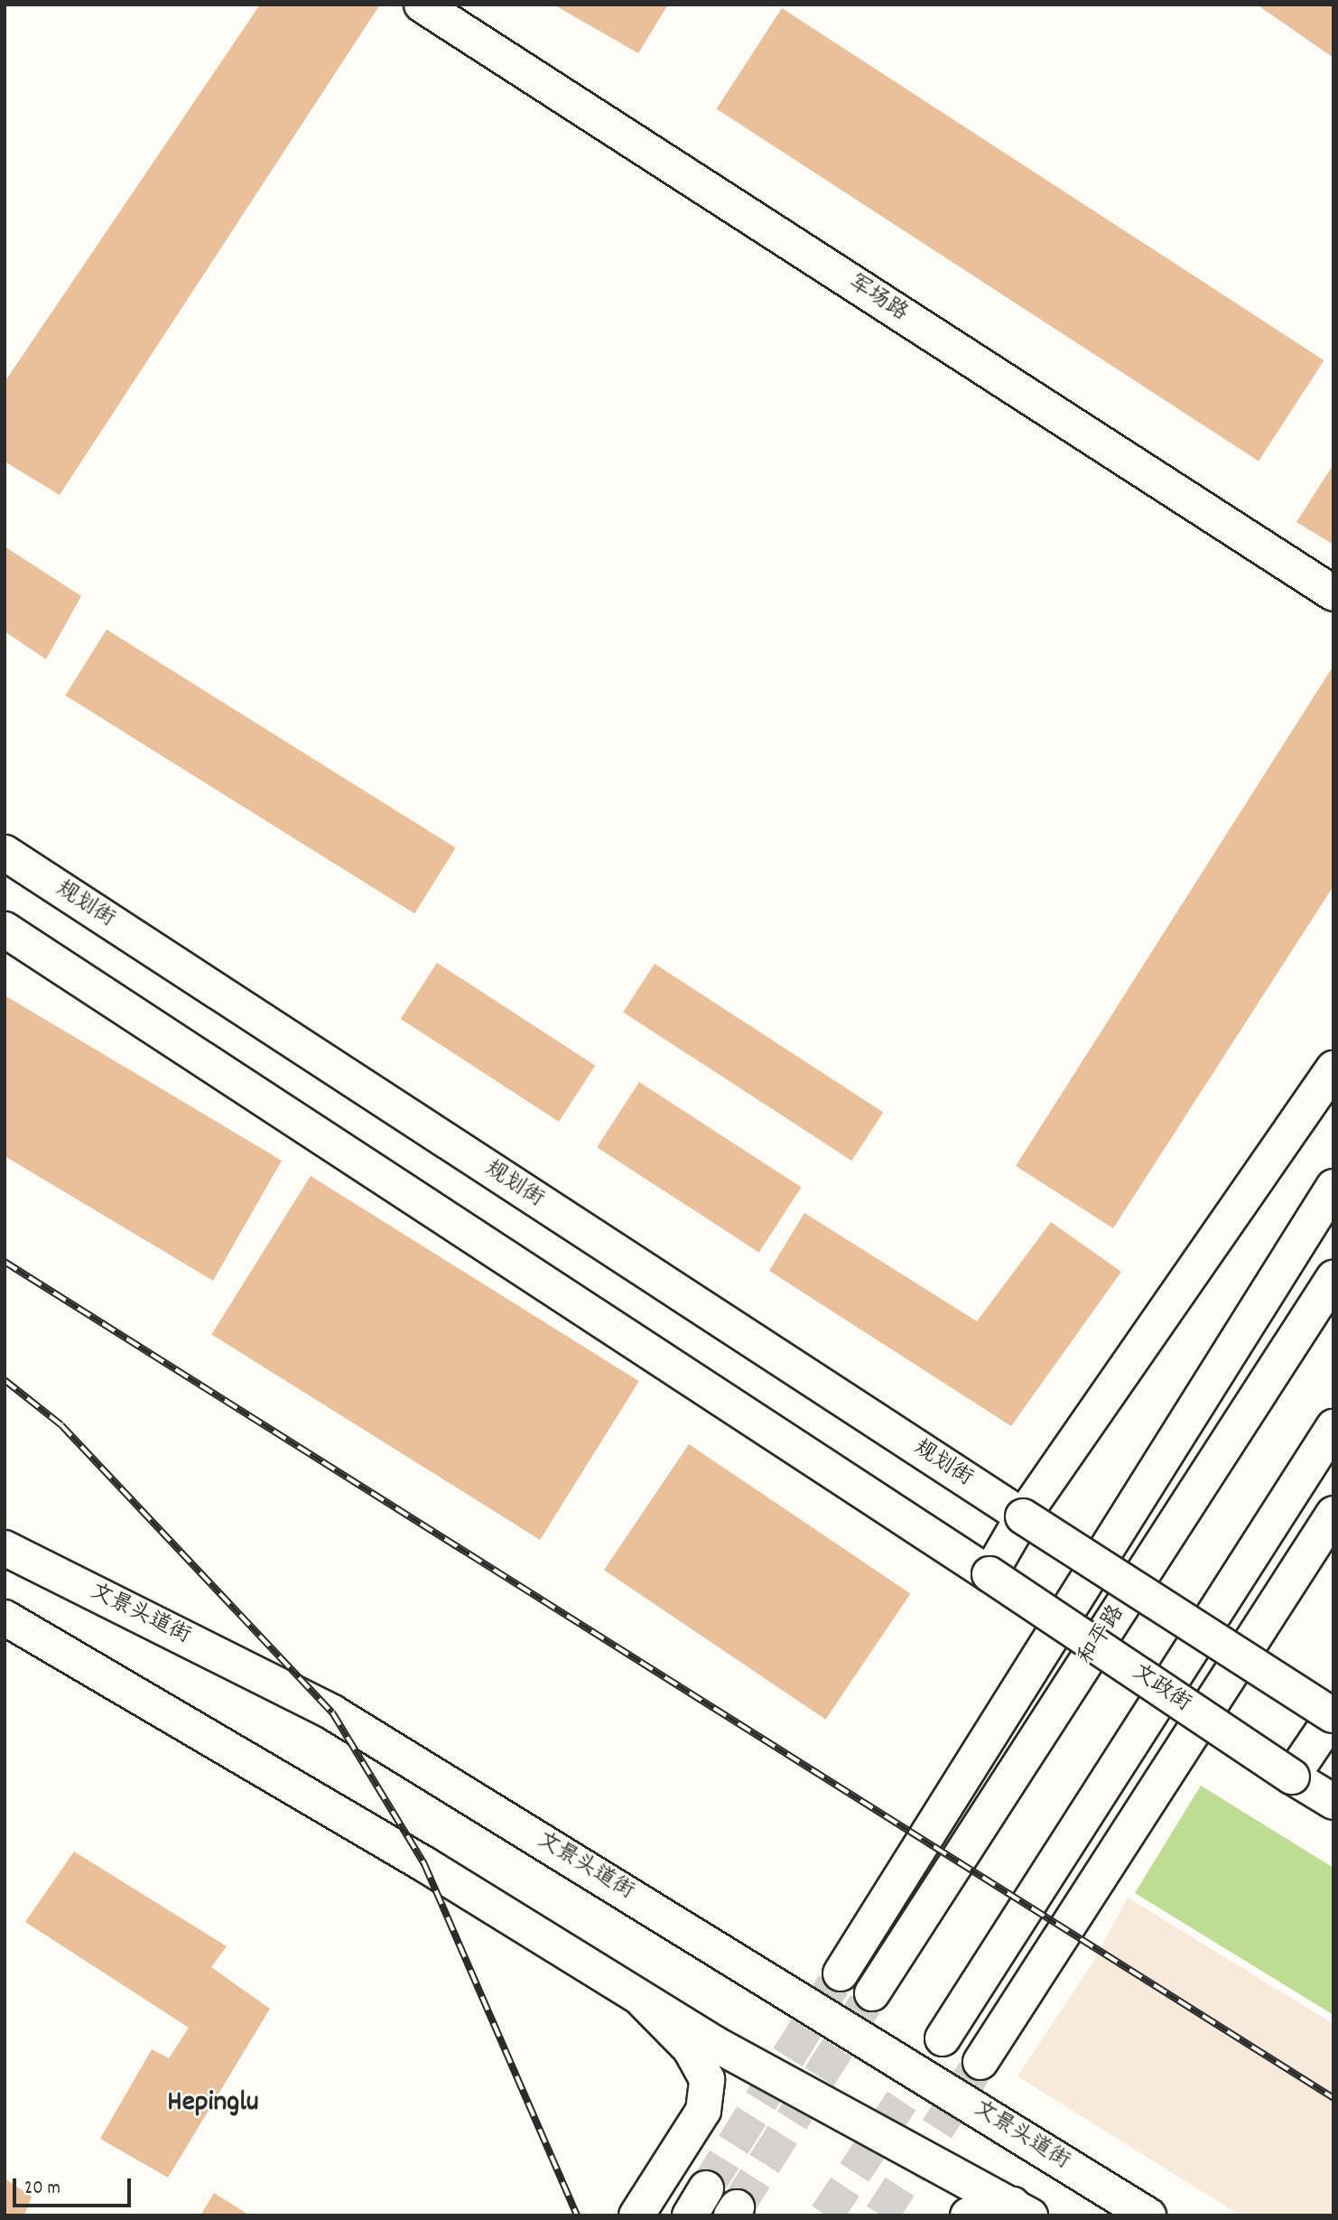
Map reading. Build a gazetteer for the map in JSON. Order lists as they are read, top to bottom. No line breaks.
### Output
{"streets":{"main road":["军场路","规划街","文景头道街","和平路","文政街"]},"districts":["Hepinglu"],"scale_bar":"20 m"}
